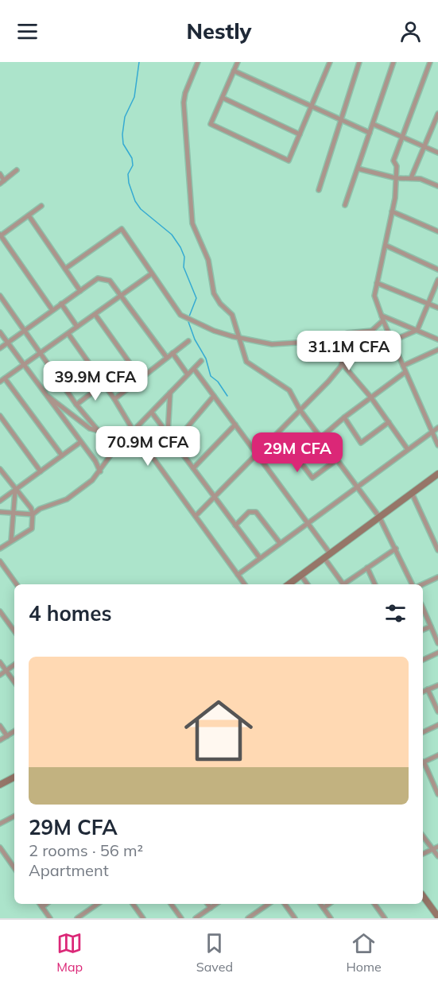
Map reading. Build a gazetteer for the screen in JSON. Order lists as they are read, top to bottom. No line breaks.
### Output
{"page":{"header":"Nestly","price":["31.1M CFA","39.9M CFA","70.9M CFA","29M CFA"],"heading":"4 homes","list":[{"name":"29M CFA","note":"2 rooms · 56 m² · Apartment"}],"tabs":["Map","Saved","Home"]}}
